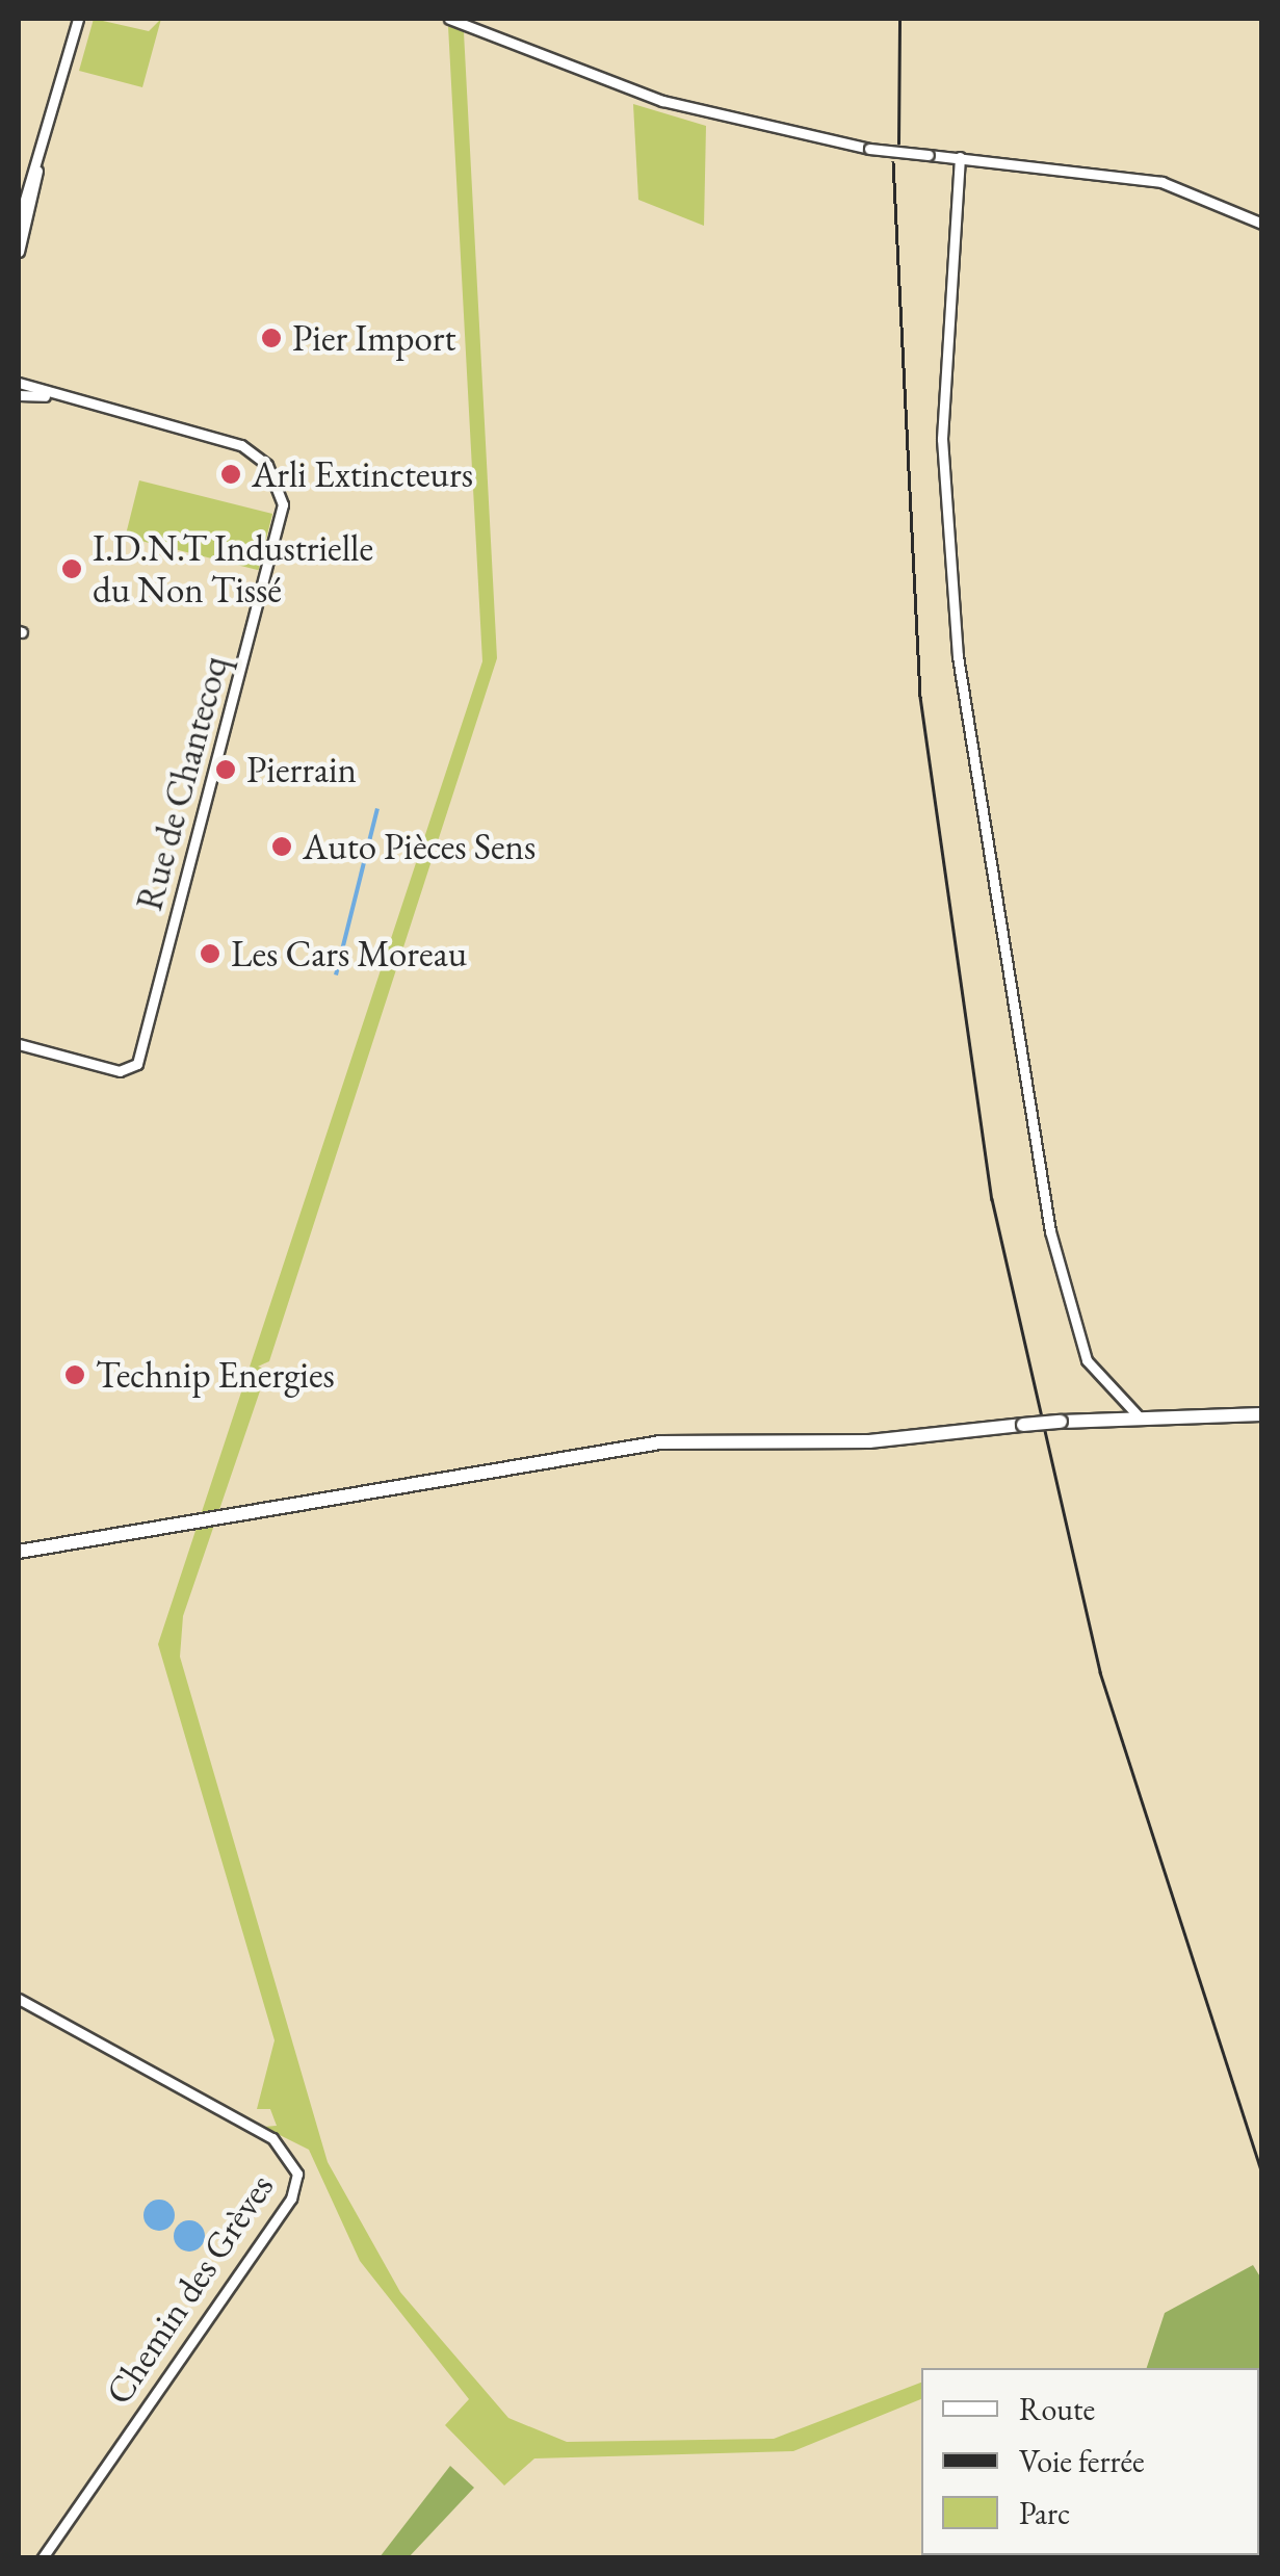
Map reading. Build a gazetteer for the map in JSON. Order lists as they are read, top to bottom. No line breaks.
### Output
{"streets":{"street":["Rue de Chantecoq","Chemin des Grèves"]},"places":["Pier Import","Arli Extincteurs","I.D.N.T Industrielle du Non Tissé","Pierrain","Auto Pièces Sens","Les Cars Moreau","Technip Energies"],"legend":["Route","Voie ferrée","Parc"]}
